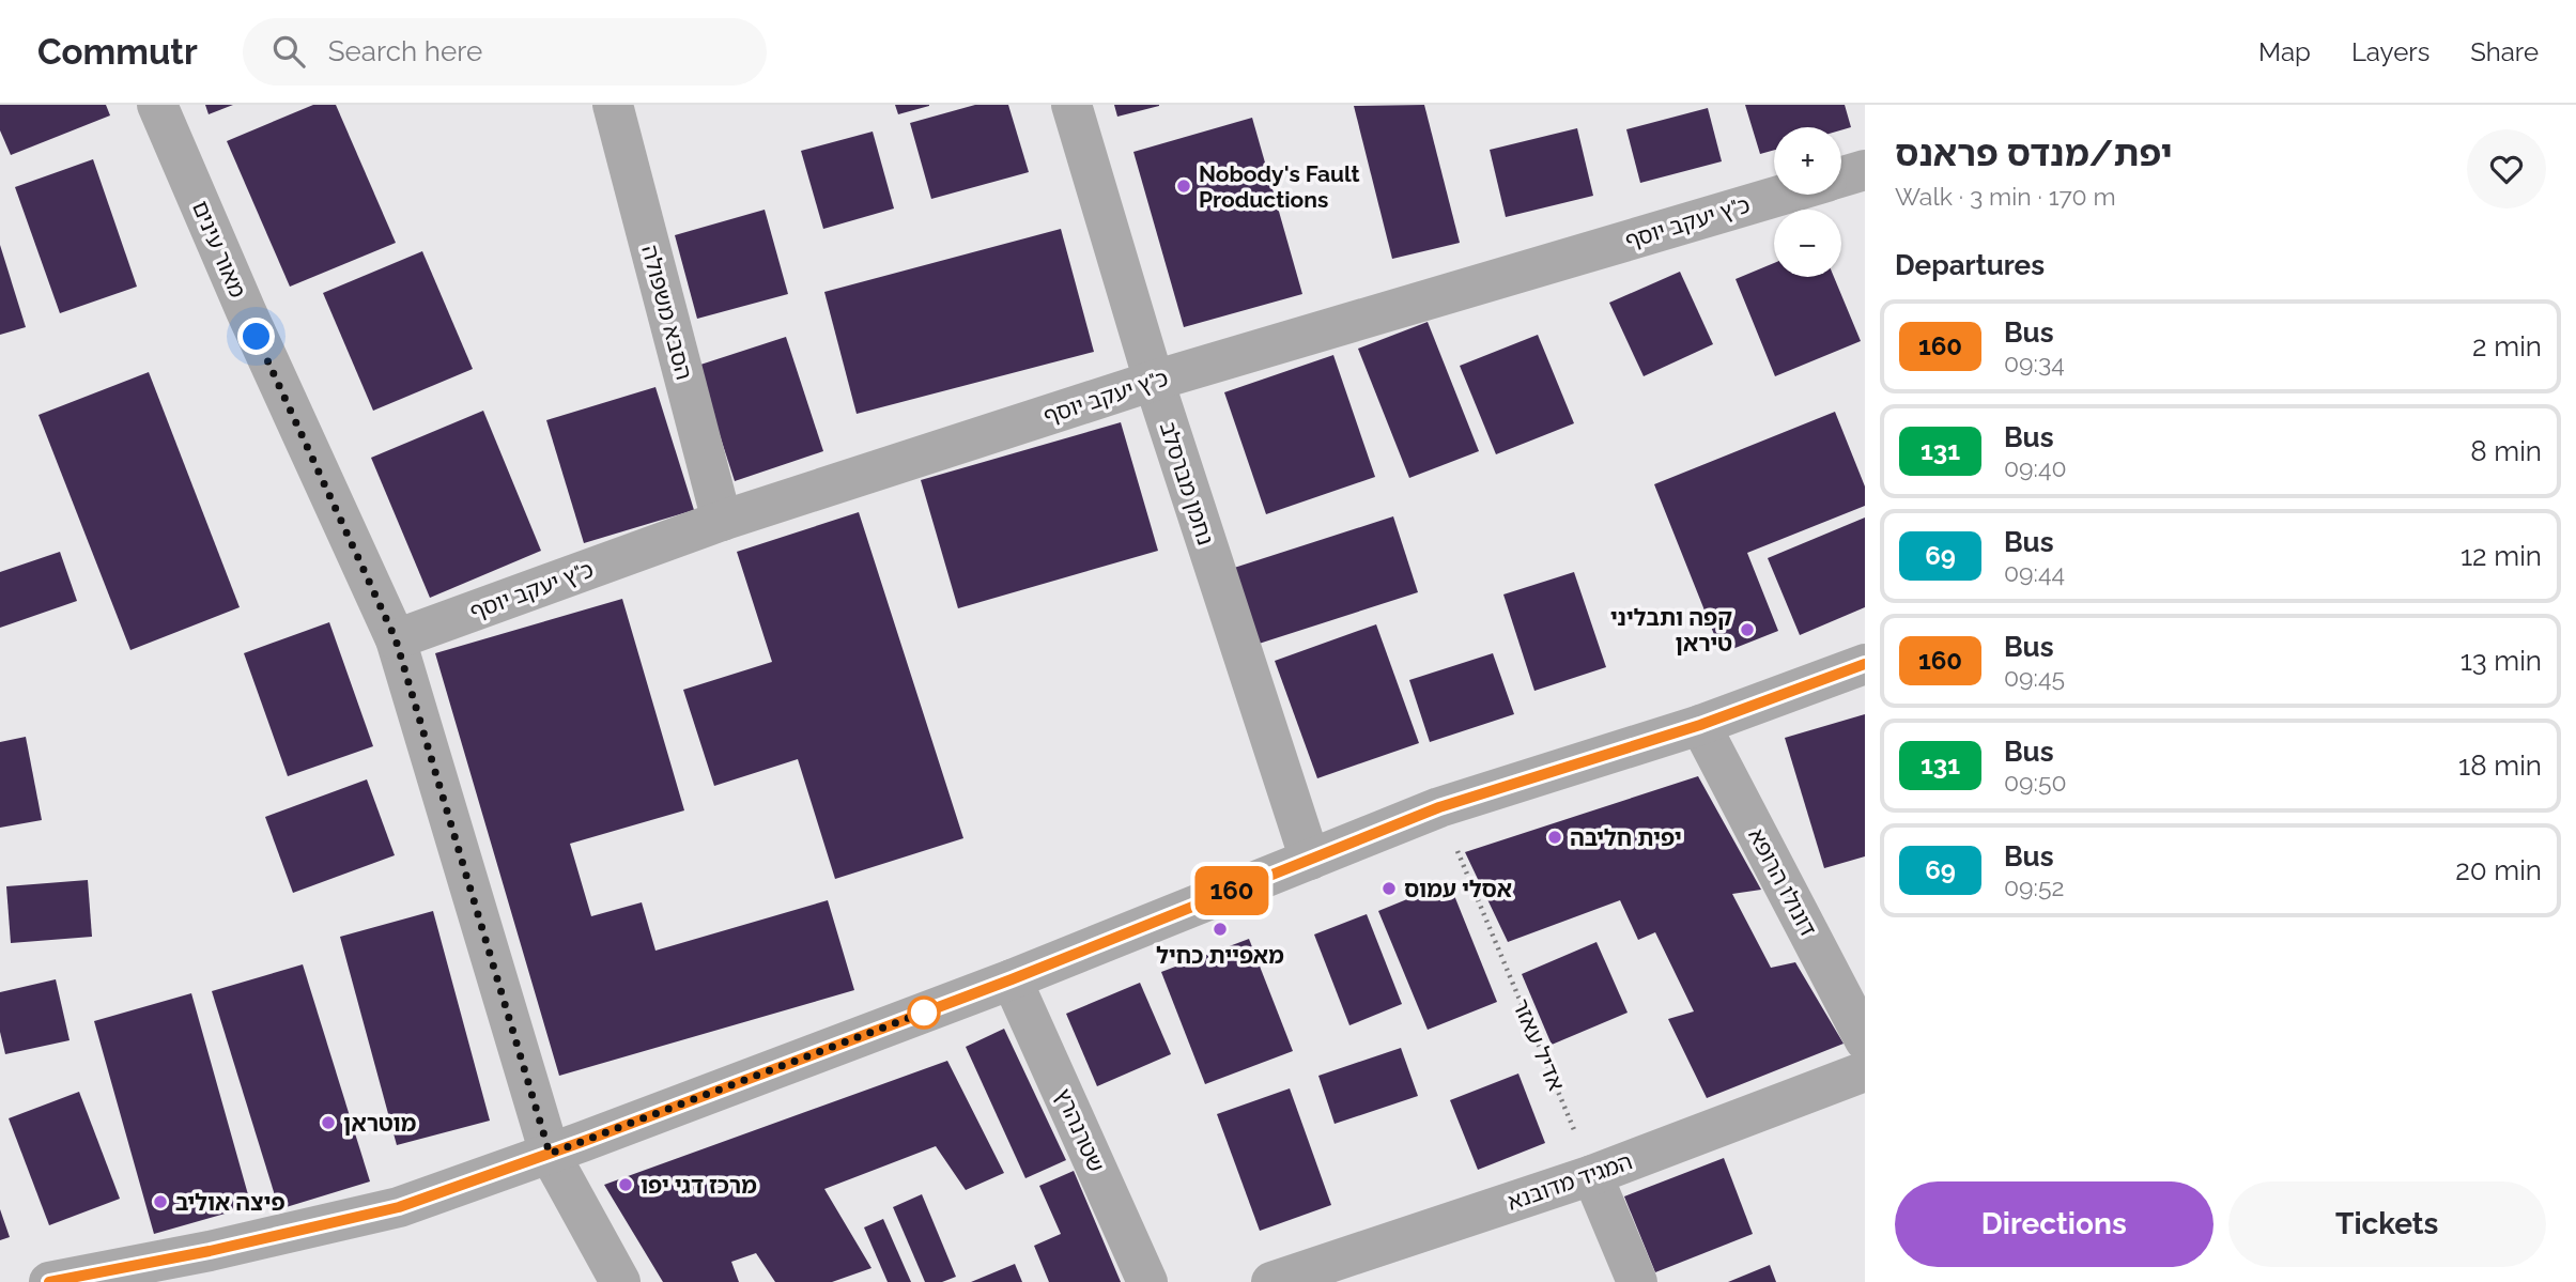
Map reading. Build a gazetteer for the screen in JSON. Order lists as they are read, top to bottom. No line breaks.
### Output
{"streets":{"street":["כ\"ץ יעקב יוסף","מאור עינים","הסבא משפולה","נחמן מברסלב","דונולו הרופא","שטרנהרץ","המגיד מדובנא"],"path":["אדיל עאזר"]},"crossings":[["כ\"ץ יעקב יוסף","מאור עינים"],["כ\"ץ יעקב יוסף","הסבא משפולה"],["כ\"ץ יעקב יוסף","נחמן מברסלב"],["אדיל עאזר","המגיד מדובנא"]],"places":["Nobody's Fault Productions","קפה ותבליני טיראן","יפית חליבה","אסלי עמוס","מאפיית כחיל","מוטראן","מרכז דגי יפו","פיצה אוליב"],"lines":["bus line 160"],"page":{"header":"Commutr","search":"Search here","nav":["Map","Layers","Share"],"on_map":"160","heading":[["יפת/מנדס פראנס","Walk · 3 min · 170 m"],"Departures"],"map_buttons":["+","−"],"list":[{"mark":"160","name":"Bus","note":"09:34","value":"2 min"},{"mark":"131","name":"Bus","note":"09:40","value":"8 min"},{"mark":"69","name":"Bus","note":"09:44","value":"12 min"},{"mark":"160","name":"Bus","note":"09:45","value":"13 min"},{"mark":"131","name":"Bus","note":"09:50","value":"18 min"},{"mark":"69","name":"Bus","note":"09:52","value":"20 min"}],"buttons":["Directions","Tickets"]}}
